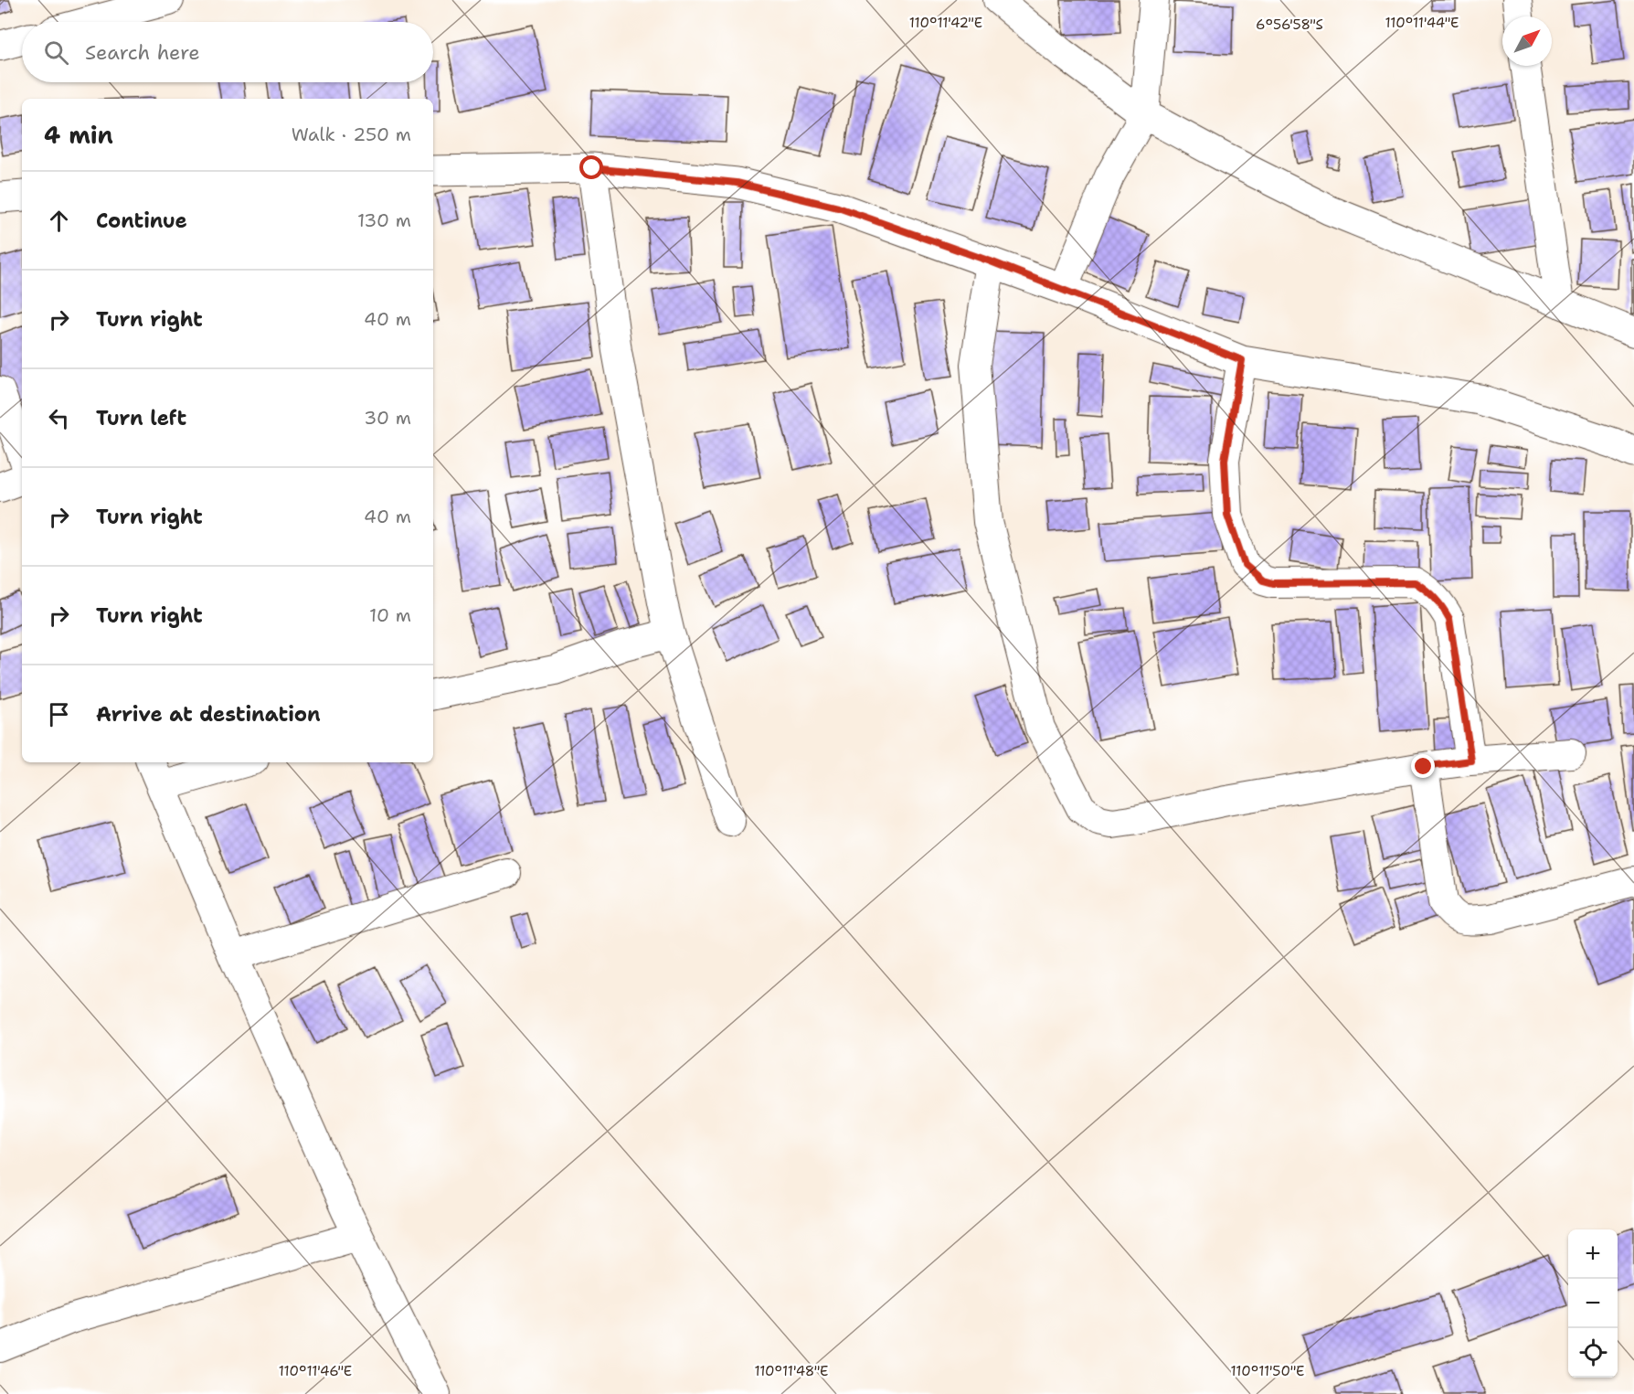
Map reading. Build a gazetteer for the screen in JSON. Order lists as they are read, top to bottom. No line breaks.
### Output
{"north":"top right","page":{"search":"Search here","heading":["4 min","Walk · 250 m"],"list":[["Continue","130 m"],["Turn right","40 m"],["Turn left","30 m"],["Turn right","40 m"],["Turn right","10 m"],"Arrive at destination"],"map_buttons":["+","−"]},"coordinates":["110°11'42\"E","110°11'44\"E","6°56'58\"S","110°11'46\"E","110°11'48\"E","110°11'50\"E"]}
